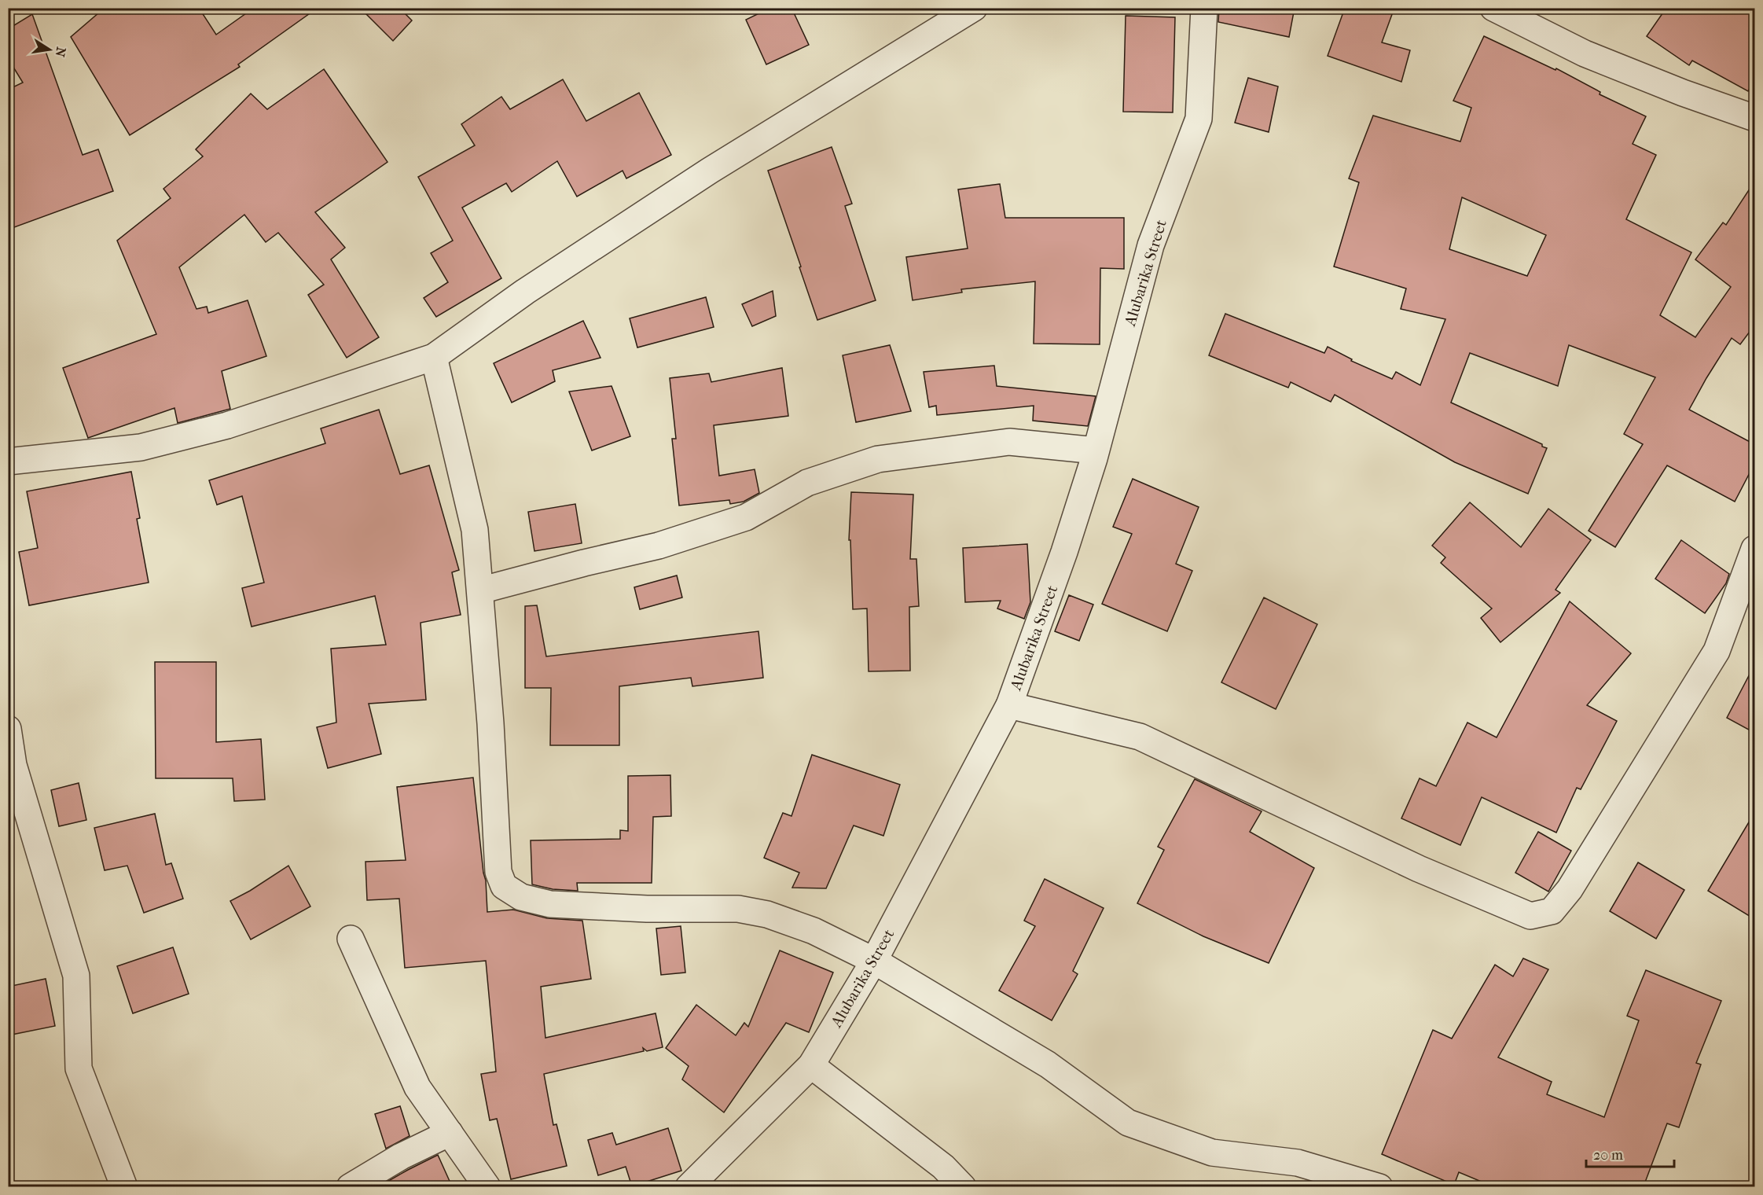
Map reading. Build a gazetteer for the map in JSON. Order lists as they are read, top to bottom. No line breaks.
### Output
{"streets":{"street":["Alubarika Street"]},"scale_bar":"20 m","north":"right"}
